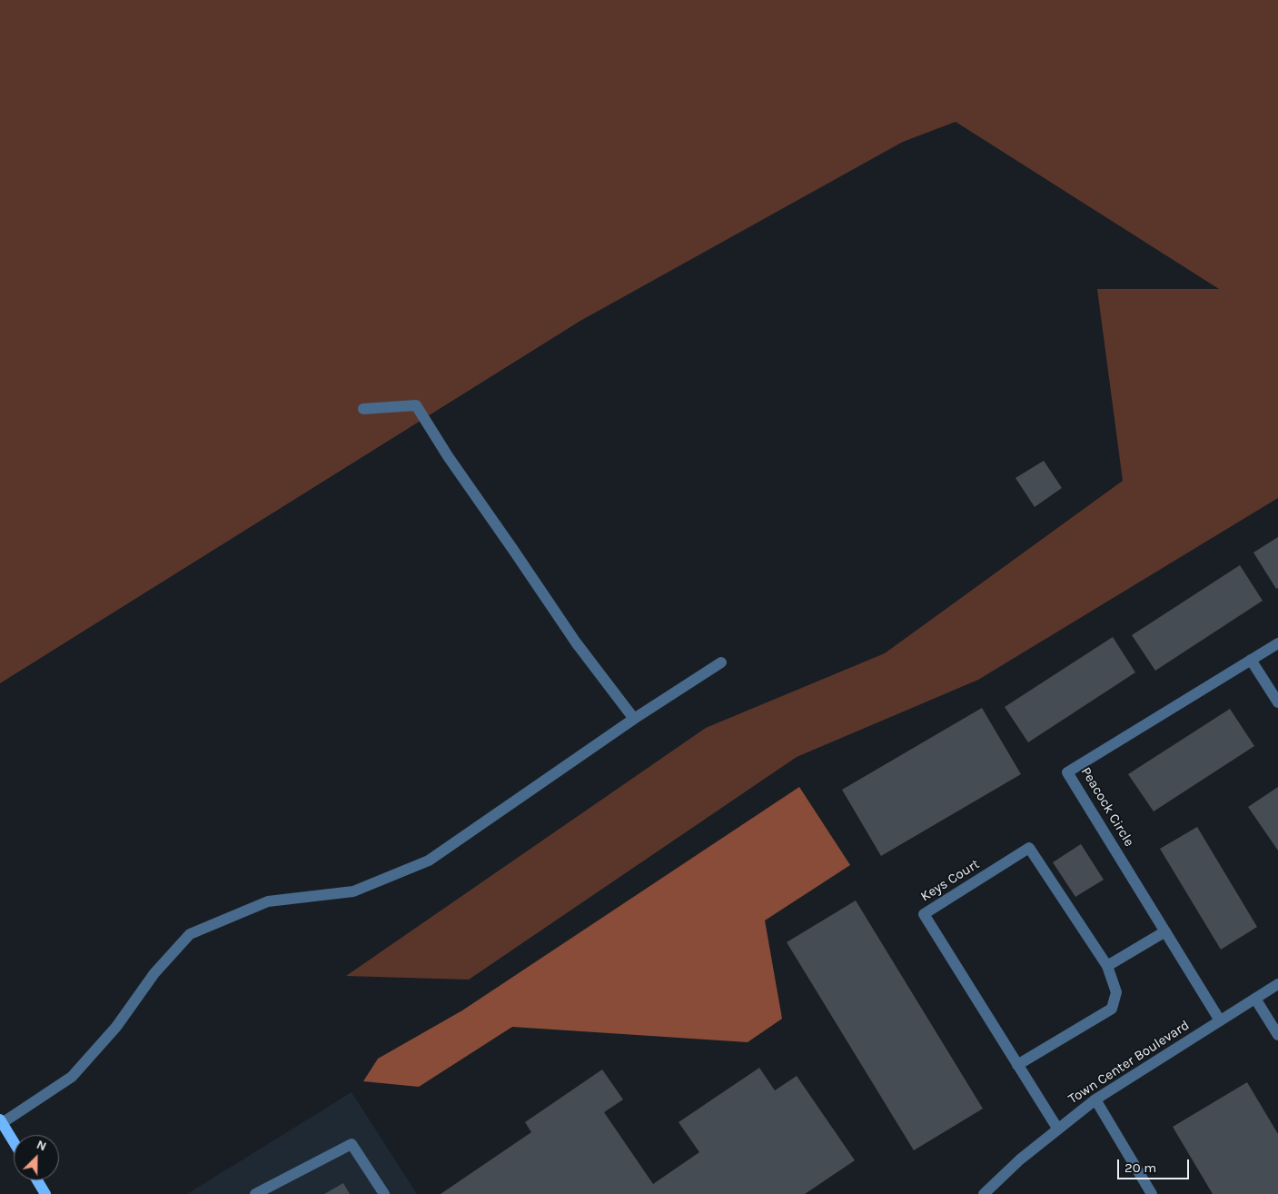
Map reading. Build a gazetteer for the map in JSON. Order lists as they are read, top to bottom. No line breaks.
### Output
{"streets":{"street":["Peacock Circle","Keys Court","Town Center Boulevard"]},"crossings":[["Peacock Circle","Town Center Boulevard"],["Keys Court","Town Center Boulevard"]],"scale_bar":"20 m","north":"top right"}
